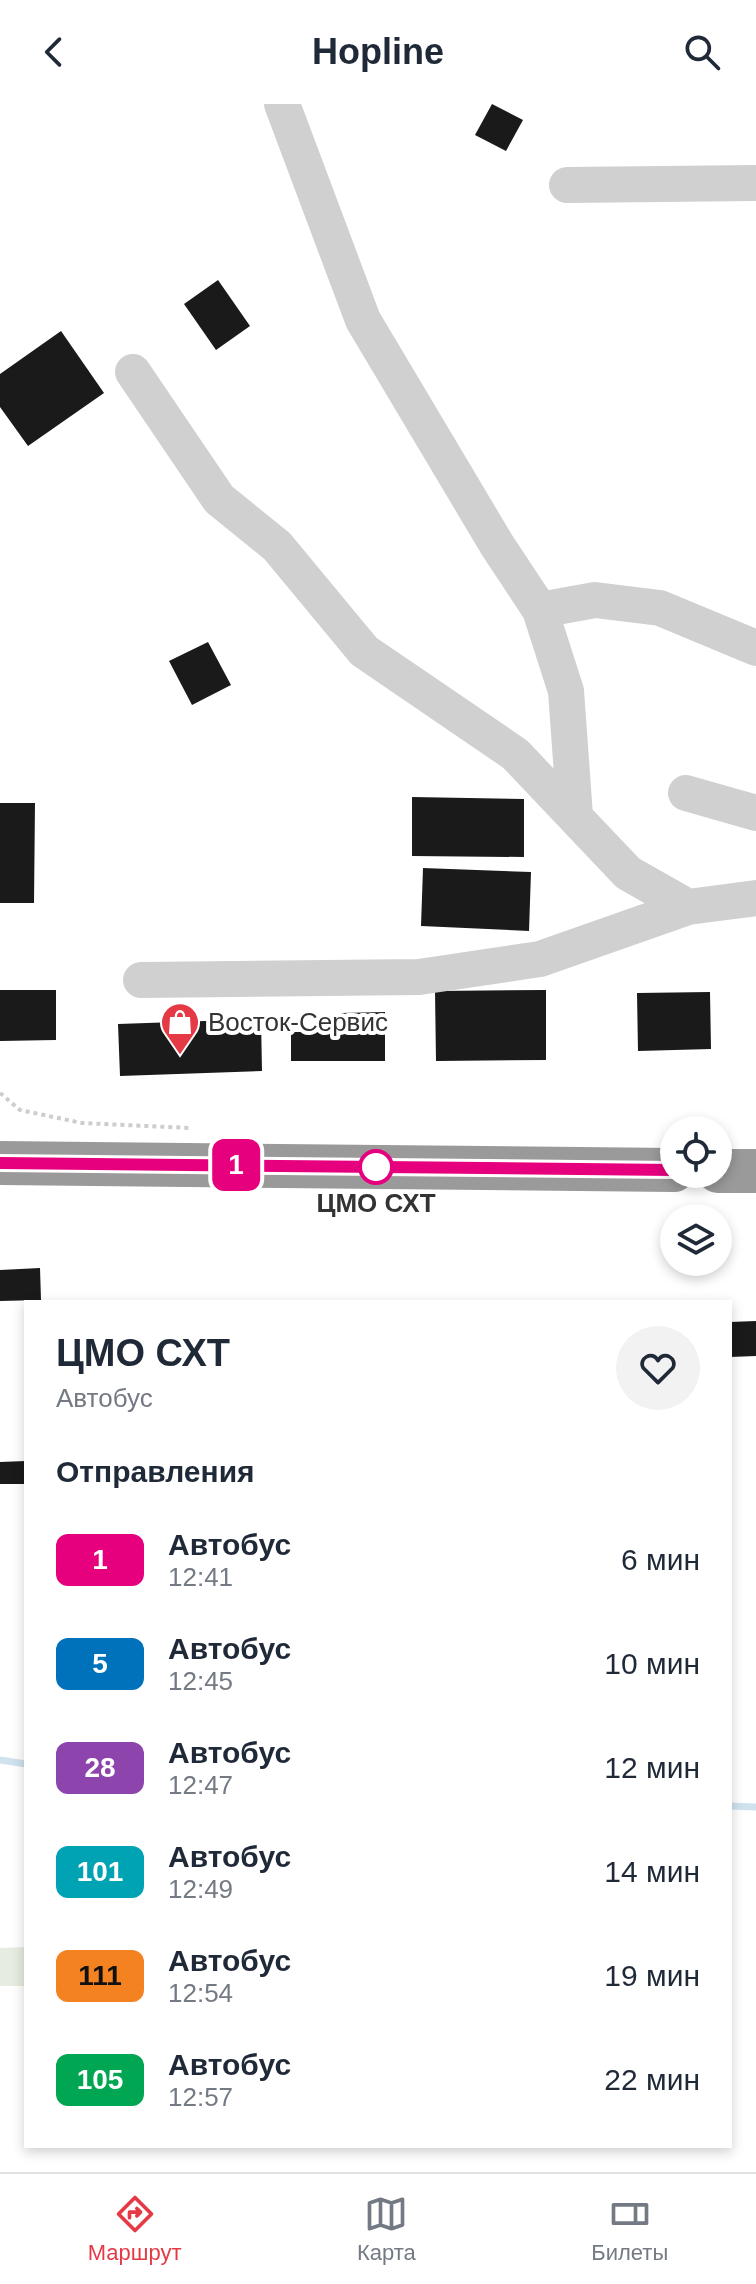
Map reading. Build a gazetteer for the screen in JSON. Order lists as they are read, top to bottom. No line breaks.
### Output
{"places":{"shop":["Восток-Сервис"],"other":["ЦМО СХТ"]},"lines":["bus line 1"],"page":{"header":"Hopline","on_map":"1","heading":[["ЦМО СХТ","Автобус"],"Отправления"],"list":[{"mark":"1","name":"Автобус","note":"12:41","value":"6 мин"},{"mark":"5","name":"Автобус","note":"12:45","value":"10 мин"},{"mark":"28","name":"Автобус","note":"12:47","value":"12 мин"},{"mark":"101","name":"Автобус","note":"12:49","value":"14 мин"},{"mark":"111","name":"Автобус","note":"12:54","value":"19 мин"},{"mark":"105","name":"Автобус","note":"12:57","value":"22 мин"}],"tabs":["Маршрут","Карта","Билеты"]}}
